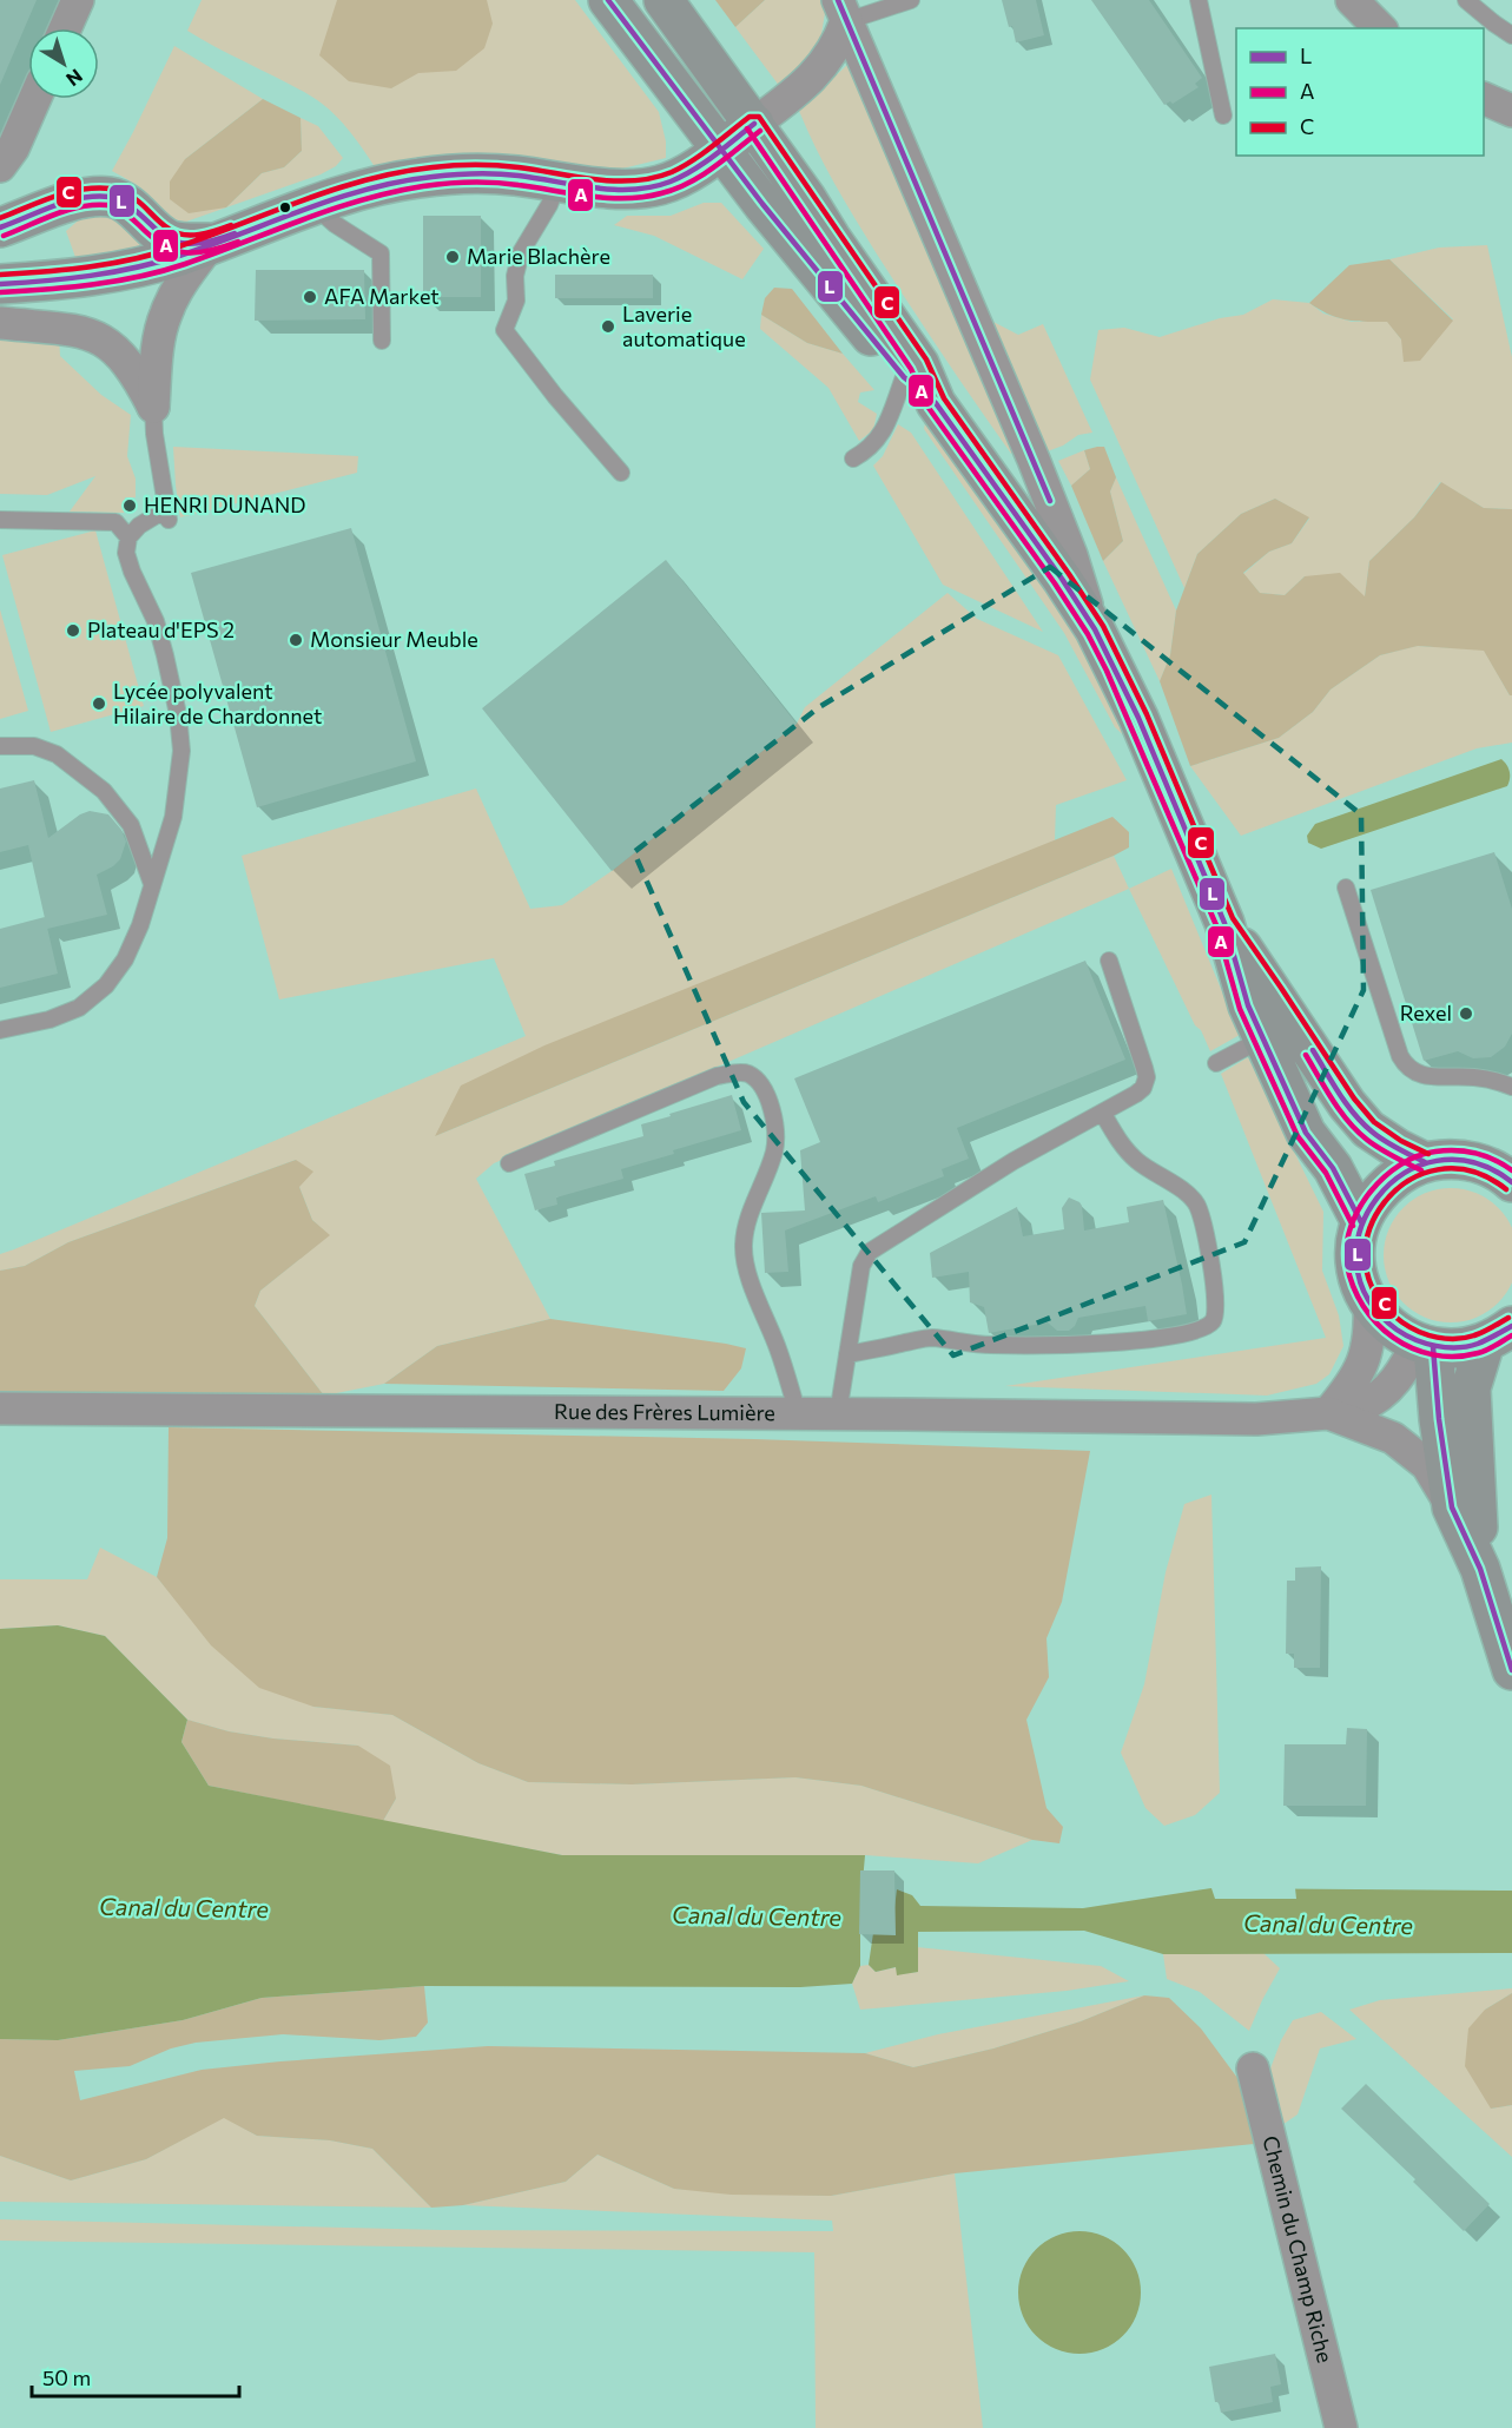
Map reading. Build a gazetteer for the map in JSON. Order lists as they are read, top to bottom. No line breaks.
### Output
{"streets":{"street":["Rue des Frères Lumière","Chemin du Champ Riche"]},"water":["Canal du Centre"],"places":["Marie Blachère","AFA Market","Laverie automatique","HENRI DUNAND","Plateau d'EPS 2","Monsieur Meuble","Lycée polyvalent Hilaire de Chardonnet","Rexel"],"lines":["transit line L","transit line C","transit line A"],"legend":["L","A","C"],"scale_bar":"50 m","north":"bottom right"}
